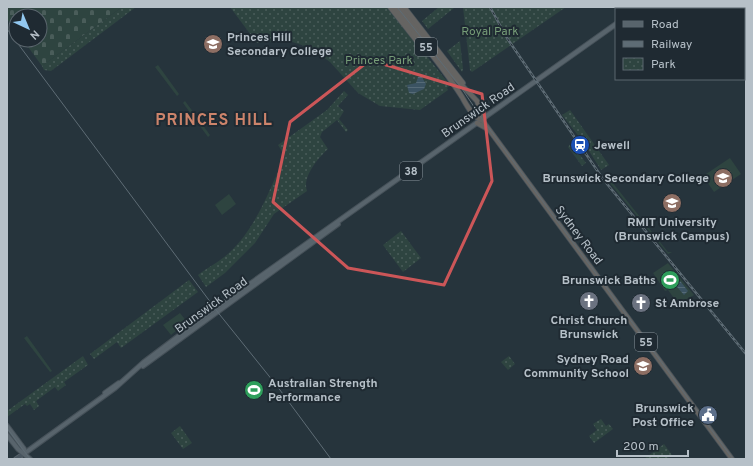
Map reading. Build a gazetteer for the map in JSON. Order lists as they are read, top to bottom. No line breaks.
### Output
{"streets":{"highway":["55","Sydney Road"],"main road":["Brunswick Road","38"]},"crossings":[["55","Brunswick Road"],["55","Sydney Road"],["Brunswick Road","38"],["Brunswick Road","Sydney Road"]],"districts":["PRINCES HILL"],"parks":["Royal Park","Princes Park"],"places":{"school or university":["Princes Hill Secondary College","Brunswick Secondary College","RMIT University (Brunswick Campus)","Sydney Road Community School"],"station":["Jewell"],"sports":["Brunswick Baths","Australian Strength Performance"],"church":["Christ Church Brunswick","St Ambrose"],"public building":["Brunswick Post Office"]},"legend":["Road","Railway","Park"],"scale_bar":"200 m","north":"bottom right"}
